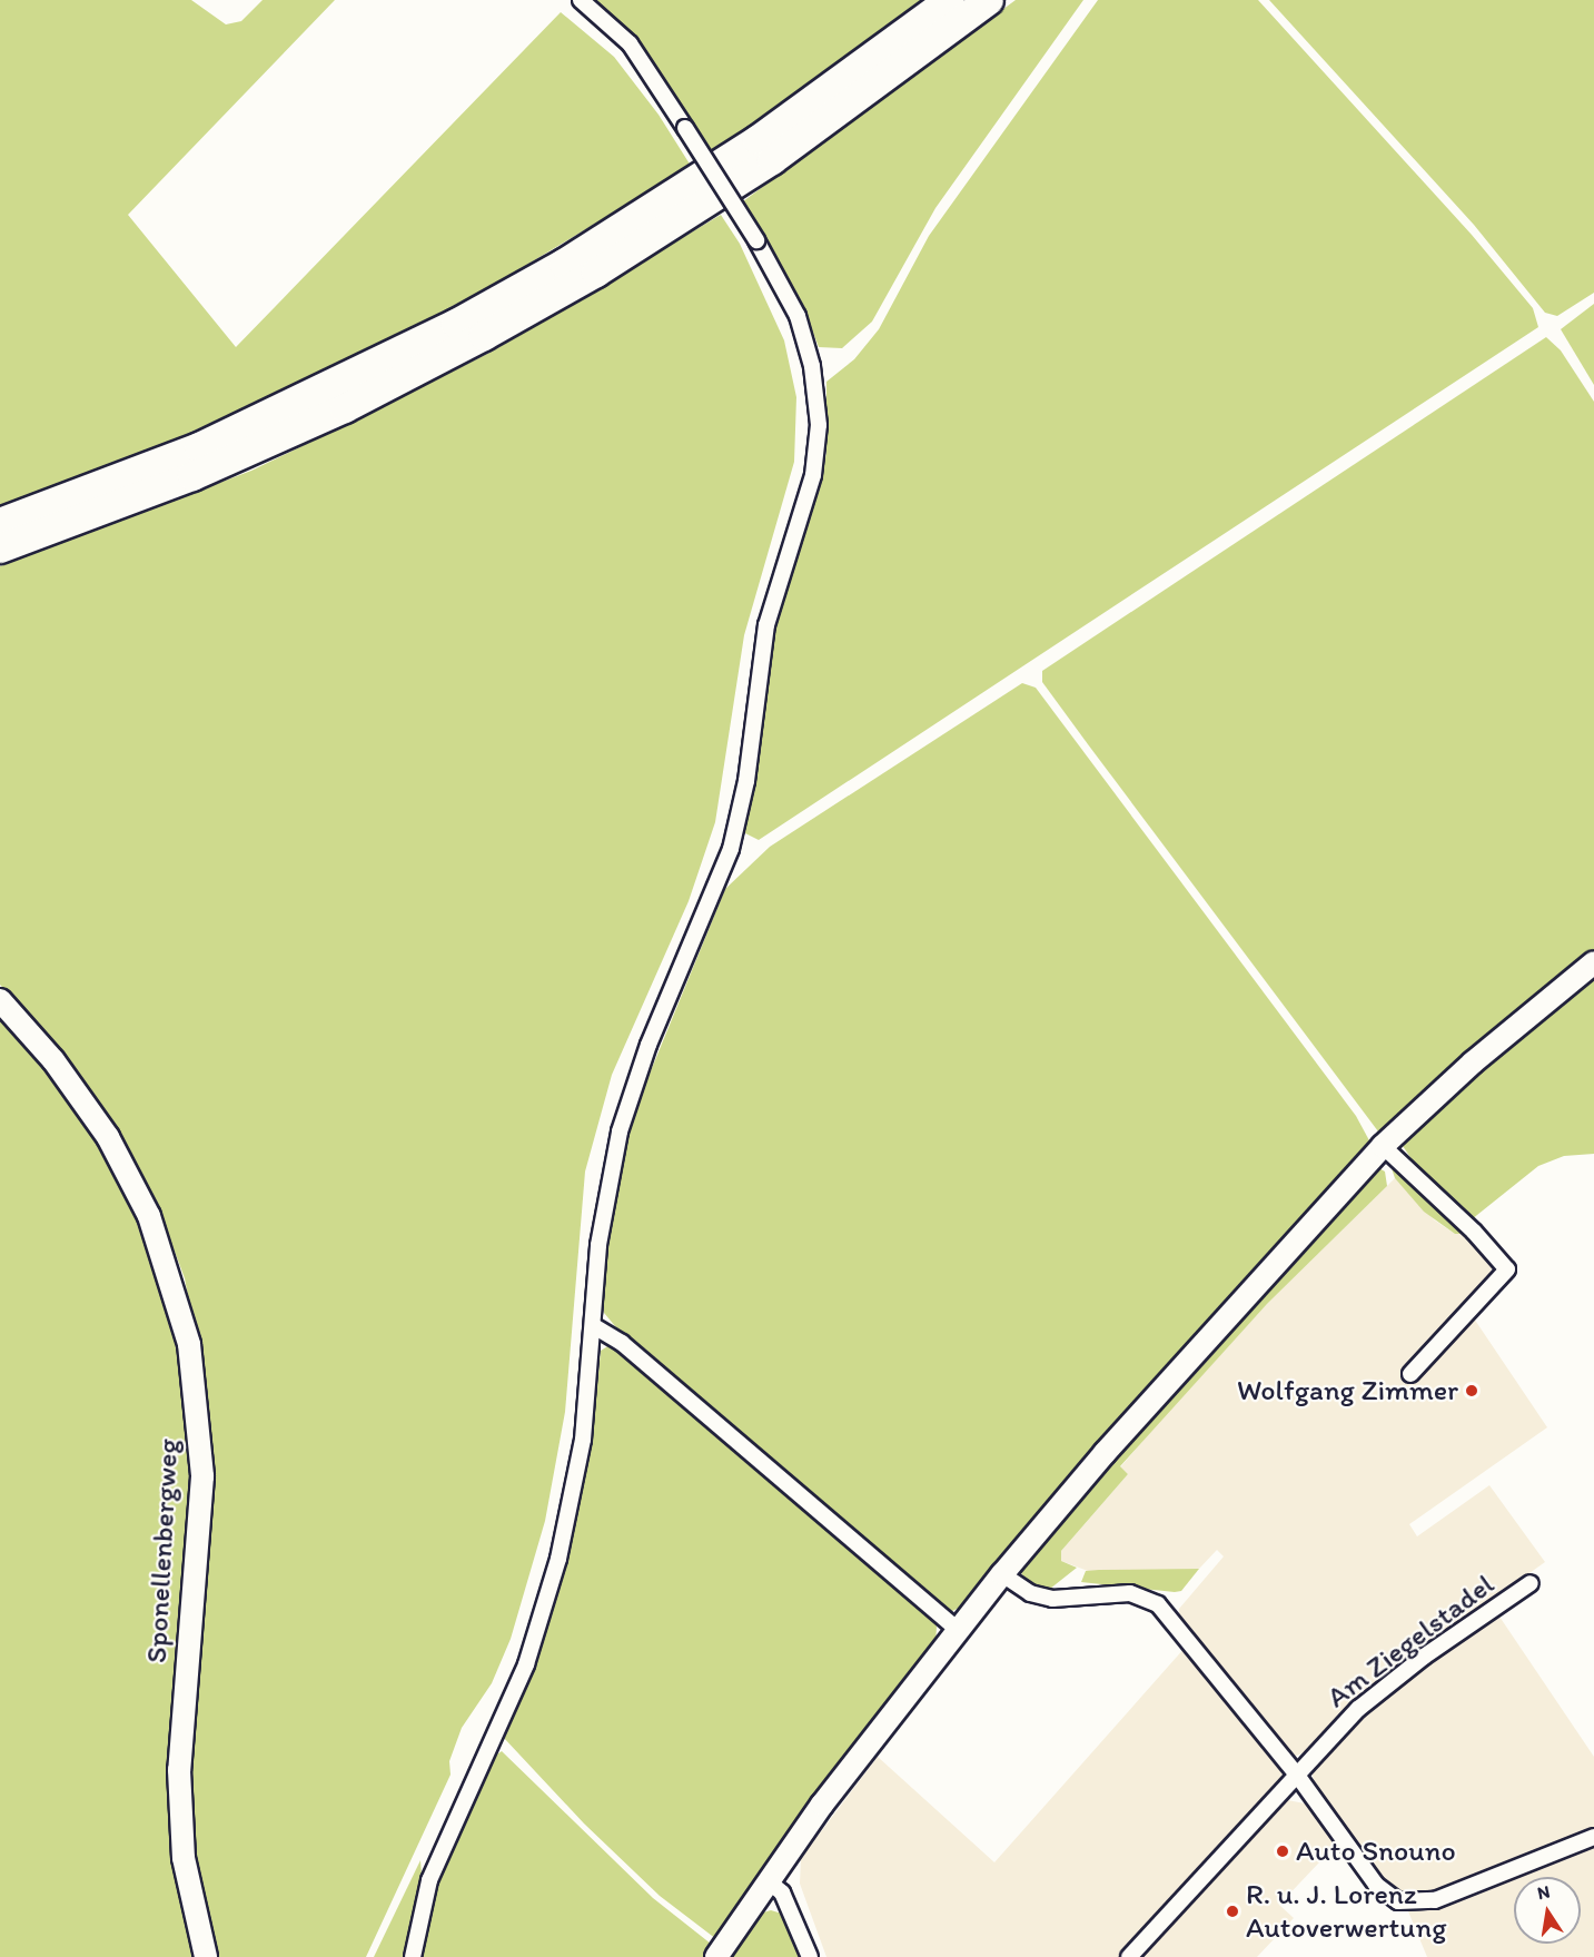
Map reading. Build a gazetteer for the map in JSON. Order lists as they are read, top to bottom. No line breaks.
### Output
{"streets":{"street":["Sponellenbergweg","Am Ziegelstadel"]},"places":["Wolfgang Zimmer","Auto Snouno","R. u. J. Lorenz Autoverwertung"],"north":"top"}
